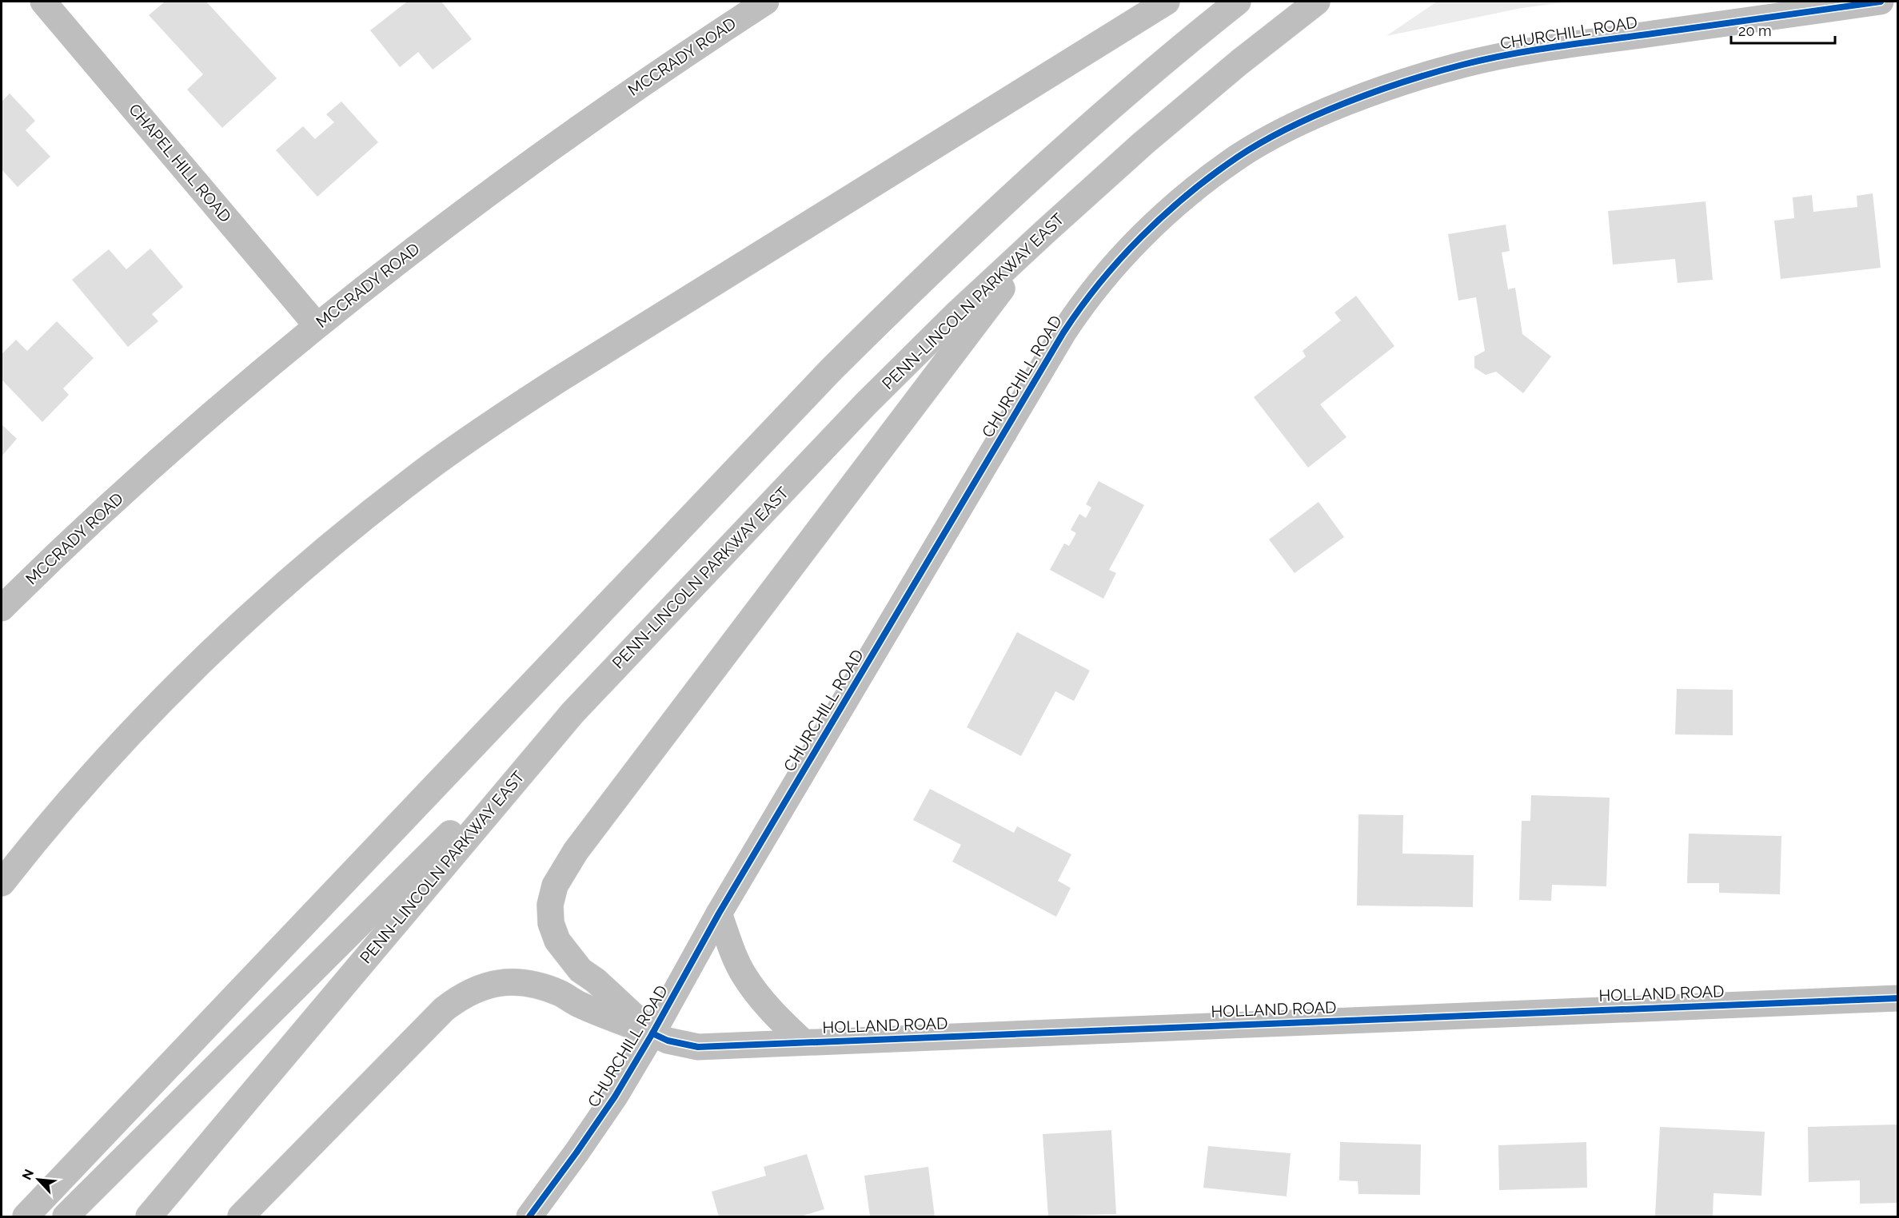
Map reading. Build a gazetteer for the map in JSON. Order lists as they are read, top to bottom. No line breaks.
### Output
{"streets":{"main road":["CHURCHILL ROAD","MCCRADY ROAD","CHAPEL HILL ROAD","PENN-LINCOLN PARKWAY EAST","HOLLAND ROAD"]},"crossings":[["CHURCHILL ROAD","HOLLAND ROAD"],["MCCRADY ROAD","CHAPEL HILL ROAD"]],"scale_bar":"20 m","north":"top left"}
